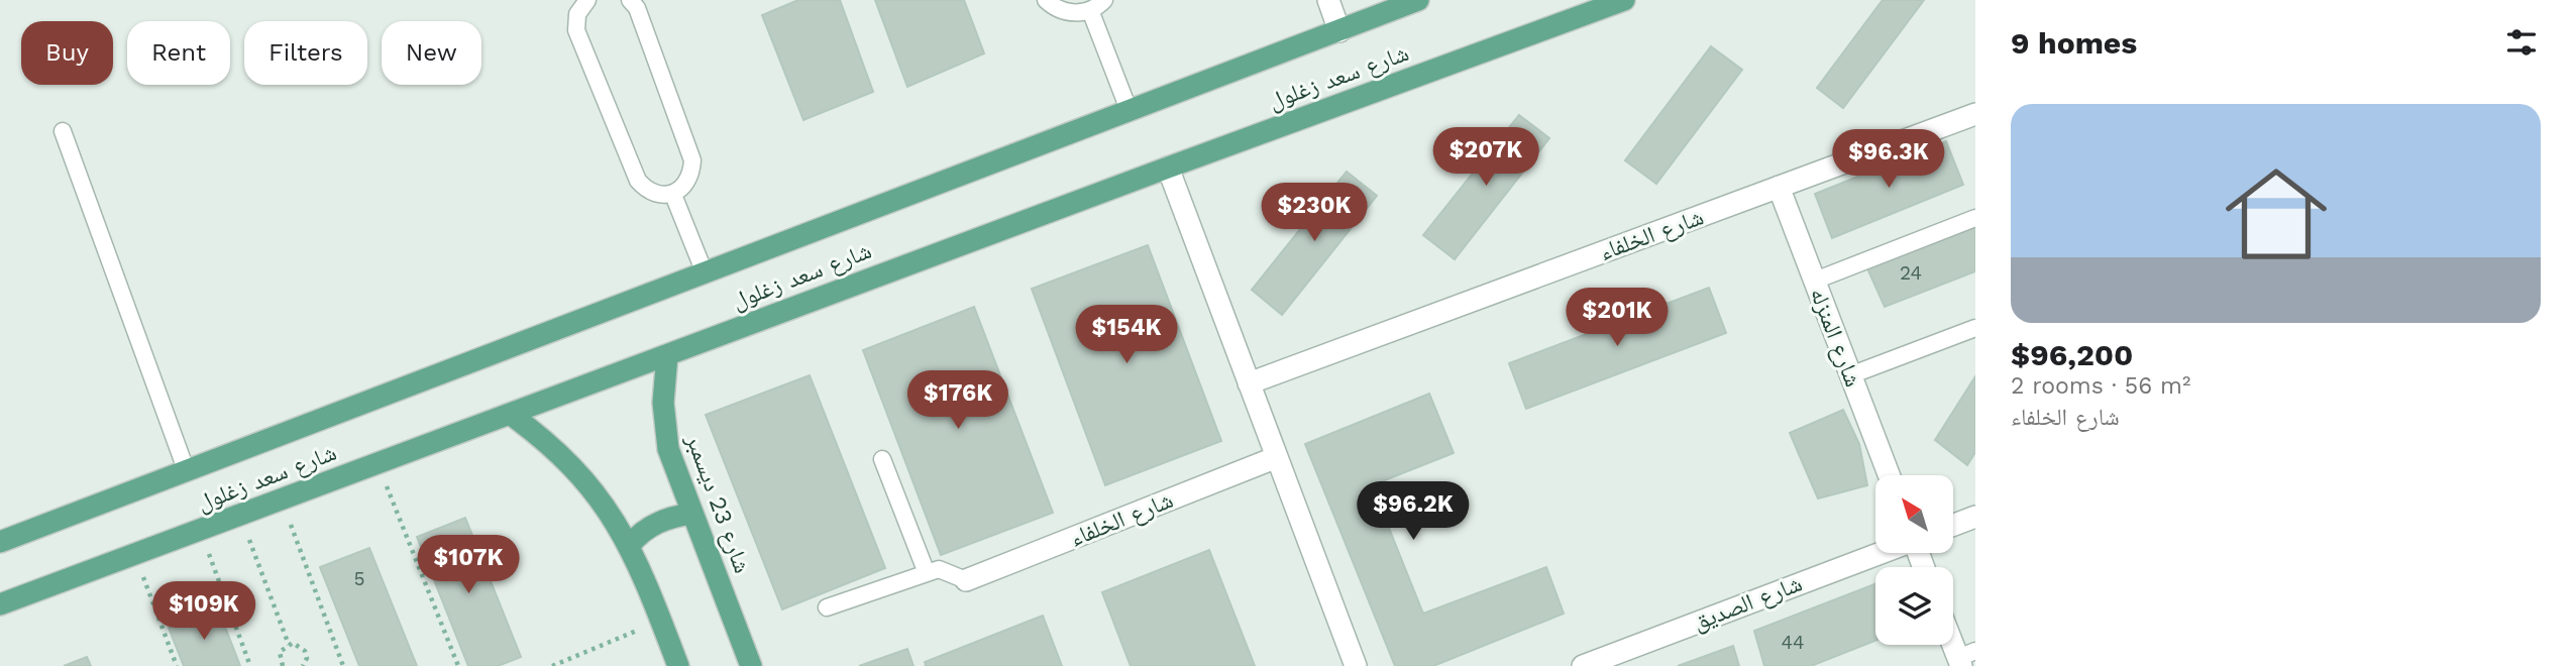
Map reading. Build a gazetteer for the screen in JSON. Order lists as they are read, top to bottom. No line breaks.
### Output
{"streets":{"main road":["شارع سعد زغلول","شارع 23 ديسمبر"],"street":["شارع الخلفاء","شارع المنزله","شارع الصديق"]},"crossings":[["شارع سعد زغلول","شارع 23 ديسمبر"],["شارع الخلفاء","شارع المنزله"]],"house_numbers":["24","5","44"],"north":"top left","page":{"heading":"9 homes","chip":["Buy","Rent","Filters","New"],"list":[{"name":"$96,200","note":"2 rooms · 56 m² · شارع الخلفاء"}],"price":["$207K","$96.3K","$230K","$201K","$154K","$176K","$96.2K","$107K","$109K"]}}
